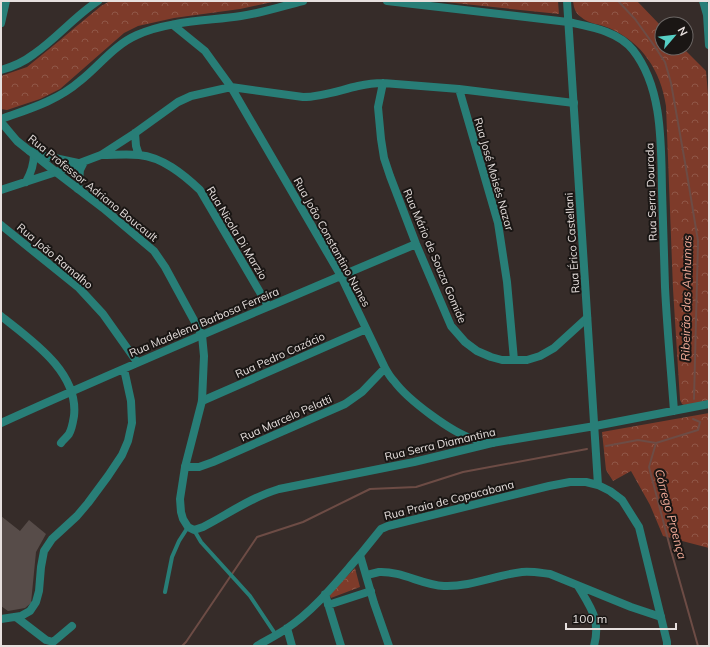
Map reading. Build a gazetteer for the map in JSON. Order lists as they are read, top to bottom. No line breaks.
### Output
{"streets":{"street":["Rua José Moisés Nazar","Rua Professor Adriano Boucault","Rua Serra Dourada","Rua Nicola Di Marzio","Rua João Constantino Nunes","Rua Érico Castellani","Rua João Ramalho","Rua Mário de Souza Gomide","Rua Madelena Barbosa Ferreira","Rua Pedro Cazácio","Rua Marcelo Pelatti","Rua Serra Diamantina","Rua Praia de Copacabana"]},"crossings":[["Rua José Moisés Nazar","Rua Mário de Souza Gomide"],["Rua Professor Adriano Boucault","Rua Madelena Barbosa Ferreira"],["Rua Professor Adriano Boucault","Rua Pedro Cazácio"],["Rua Professor Adriano Boucault","Rua Marcelo Pelatti"],["Rua Professor Adriano Boucault","Rua Serra Diamantina"],["Rua Serra Dourada","Rua Érico Castellani"],["Rua Serra Dourada","Rua Serra Diamantina"],["Rua Nicola Di Marzio","Rua Madelena Barbosa Ferreira"],["Rua João Constantino Nunes","Rua Madelena Barbosa Ferreira"],["Rua João Constantino Nunes","Rua Pedro Cazácio"],["Rua João Constantino Nunes","Rua Marcelo Pelatti"],["Rua João Constantino Nunes","Rua Serra Diamantina"],["Rua Érico Castellani","Rua Mário de Souza Gomide"],["Rua Érico Castellani","Rua Serra Diamantina"],["Rua Érico Castellani","Rua Praia de Copacabana"],["Rua João Ramalho","Rua Madelena Barbosa Ferreira"],["Rua Mário de Souza Gomide","Rua Madelena Barbosa Ferreira"]],"water":["Ribeirão das Anhumas","Córrego Proença"],"scale_bar":"100 m","north":"top right"}
